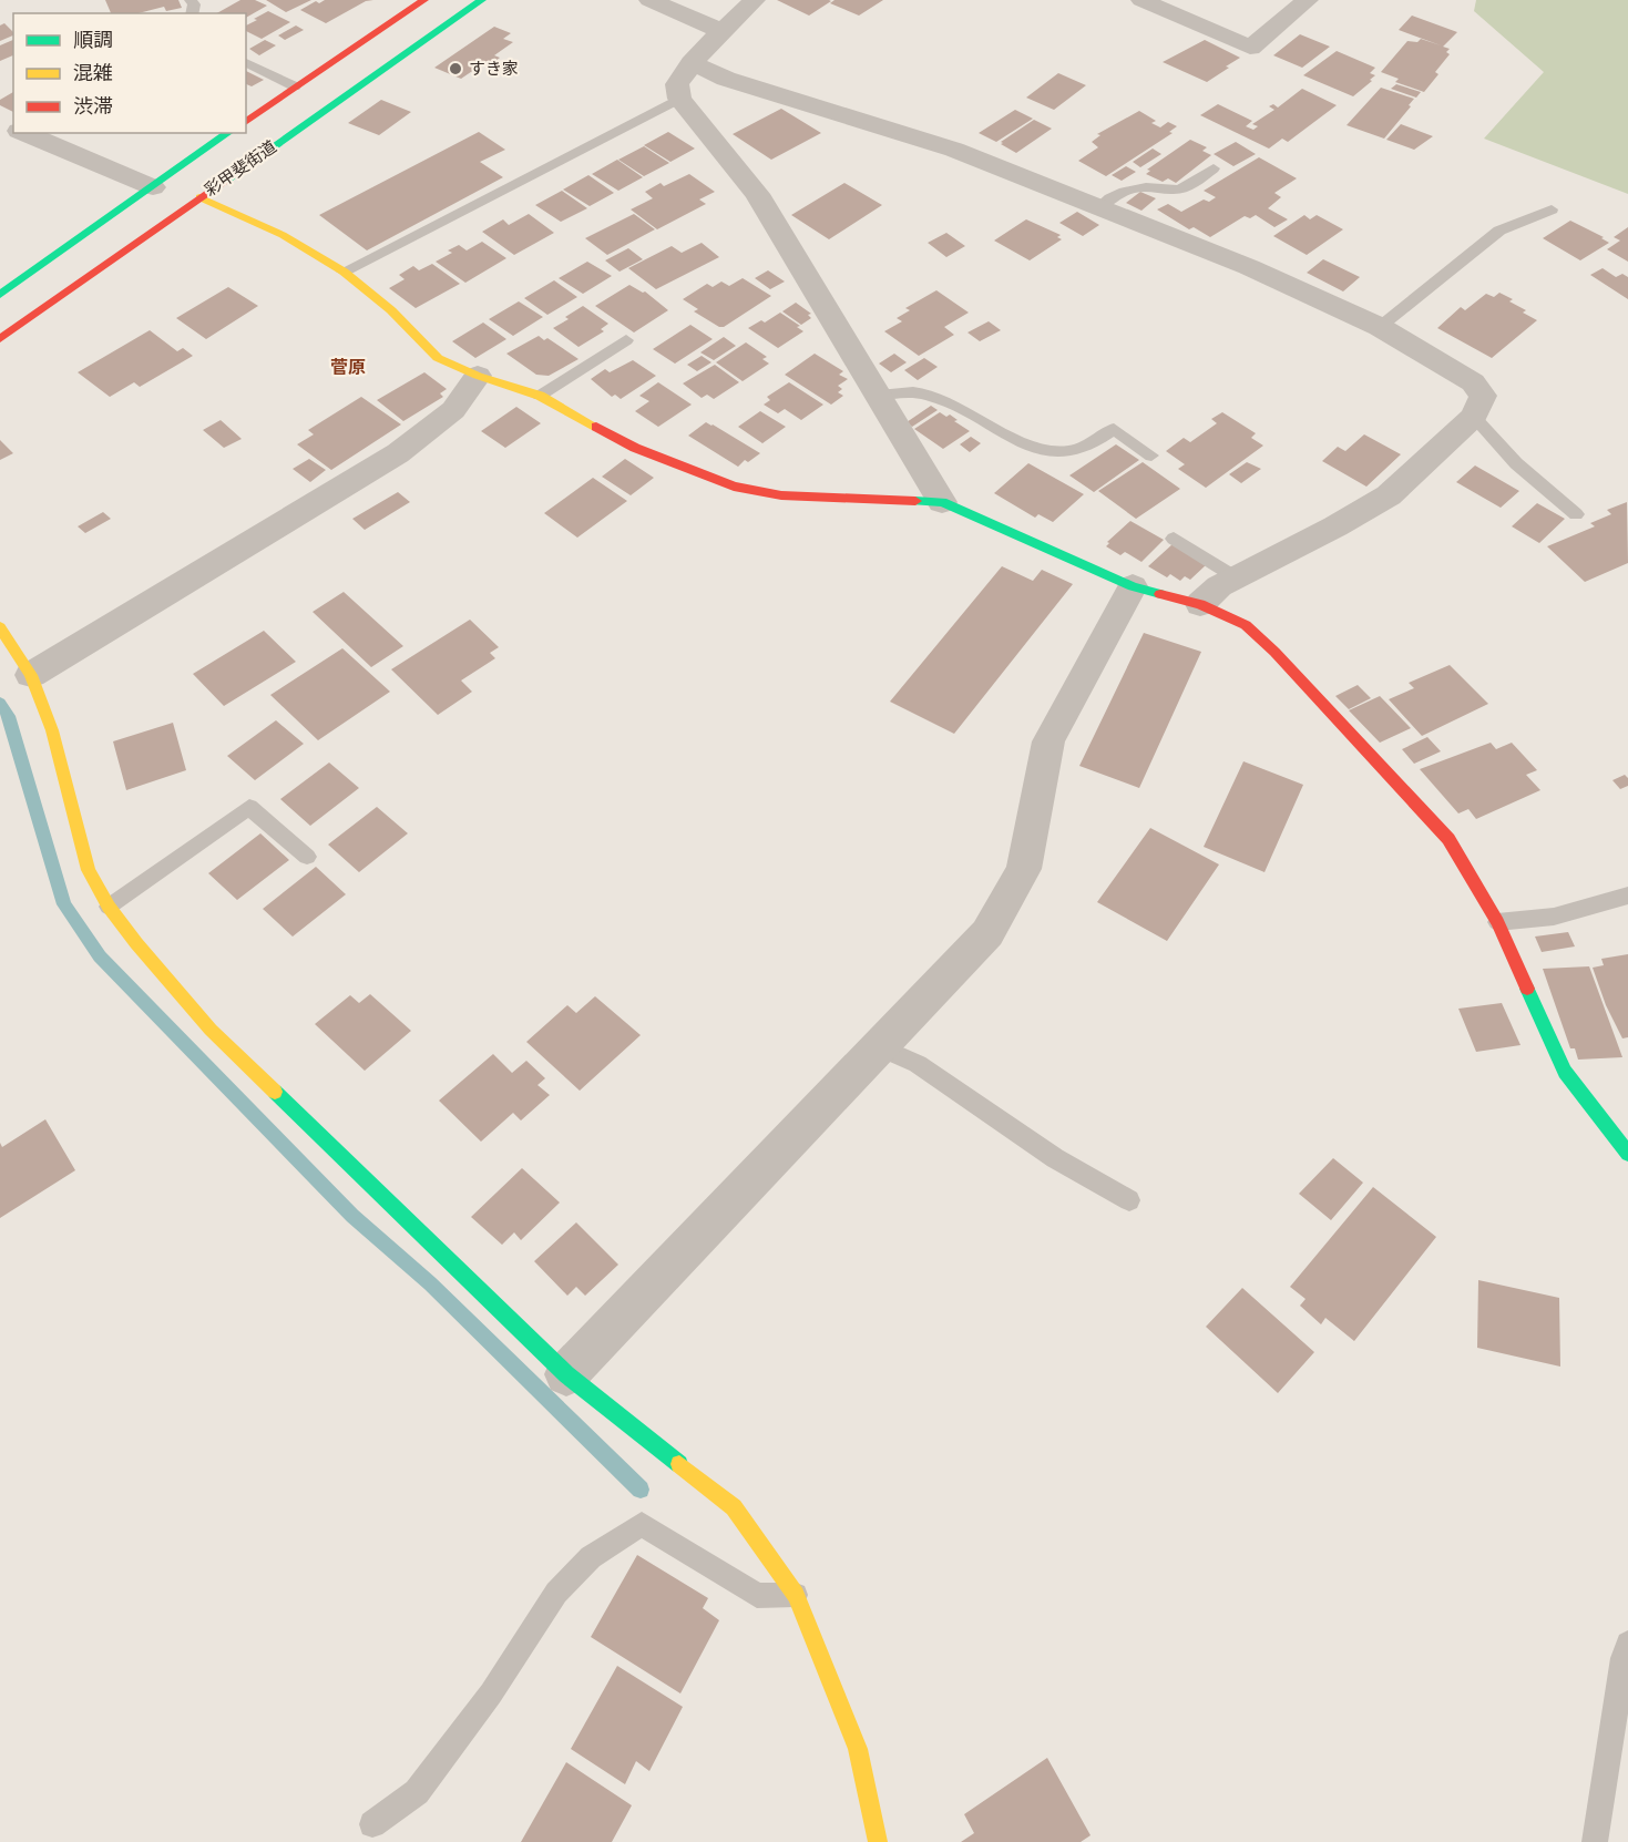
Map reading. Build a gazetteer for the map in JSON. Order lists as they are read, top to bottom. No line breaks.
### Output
{"streets":{"main road":["彩甲斐街道"]},"districts":["菅原"],"places":["すき家"],"legend":["順調","混雑","渋滞"]}
